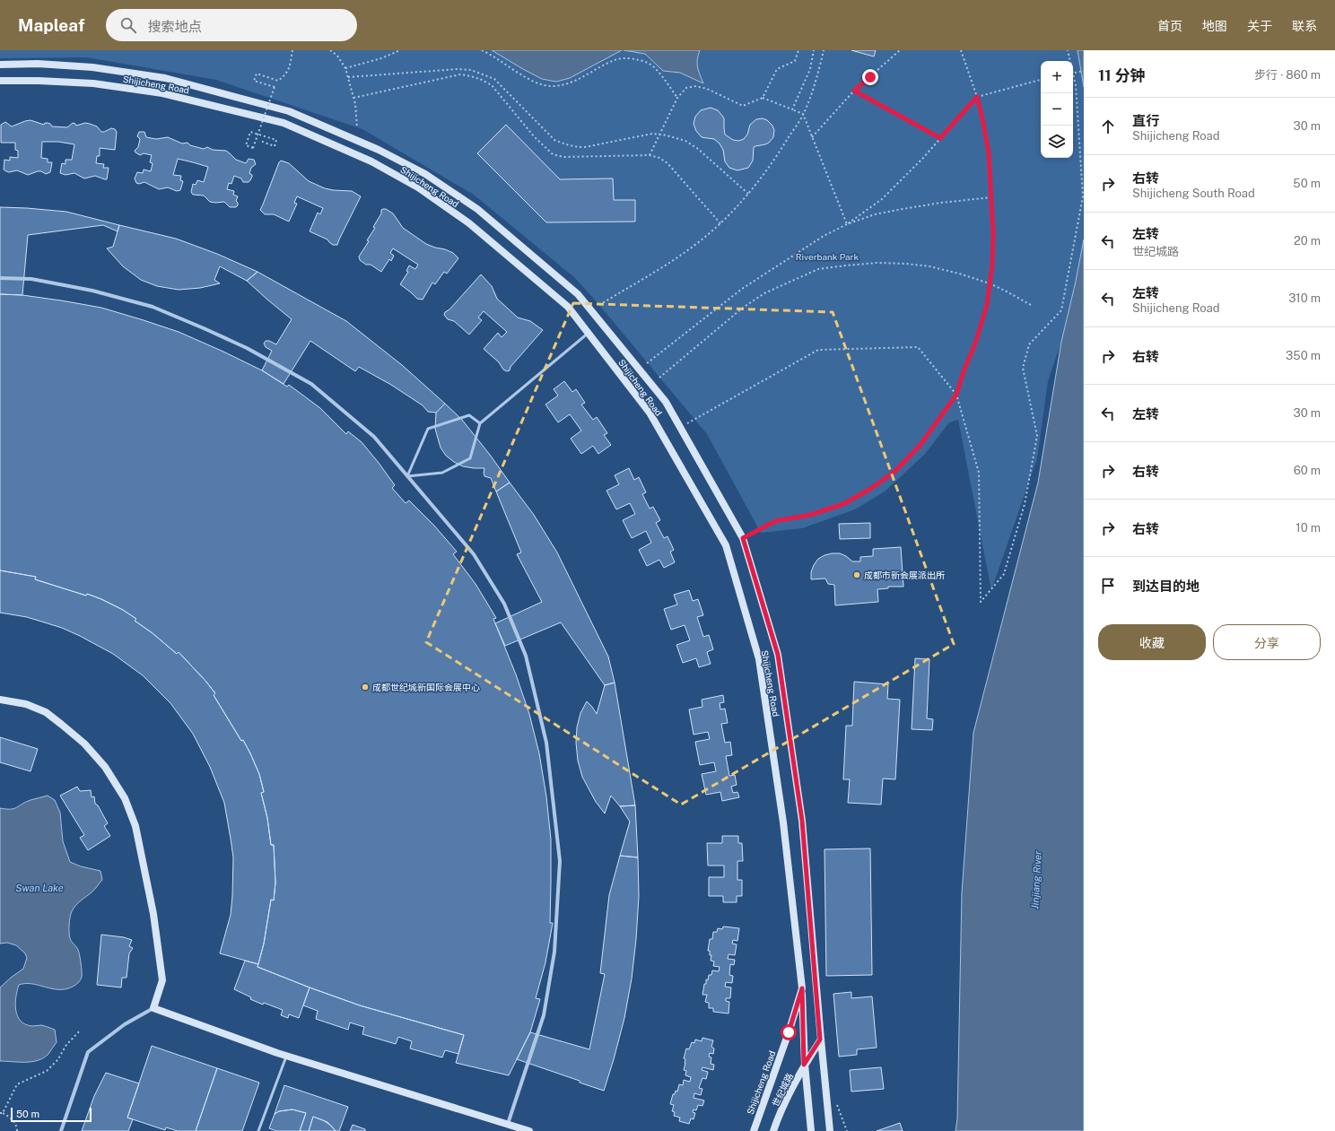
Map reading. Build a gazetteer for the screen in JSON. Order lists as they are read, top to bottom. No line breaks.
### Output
{"streets":{"main road":["Shijicheng Road","世纪城路"]},"crossings":[["Shijicheng Road","世纪城路"]],"water":["Jinjiang River","Swan Lake"],"parks":["Riverbank Park"],"places":["成都市新会展派出所","成都世纪城新国际会展中心"],"scale_bar":"50 m","page":{"header":"Mapleaf","search":"搜索地点","nav":["首页","地图","关于","联系"],"heading":["11 分钟","步行 · 860 m"],"map_buttons":["+","−"],"list":[["直行","Shijicheng Road","30 m"],["右转","Shijicheng South Road","50 m"],["左转","世纪城路","20 m"],["左转","Shijicheng Road","310 m"],["右转","350 m"],["左转","30 m"],["右转","60 m"],["右转","10 m"],"到达目的地"],"buttons":["收藏","分享"],"scale":"50 m"}}
